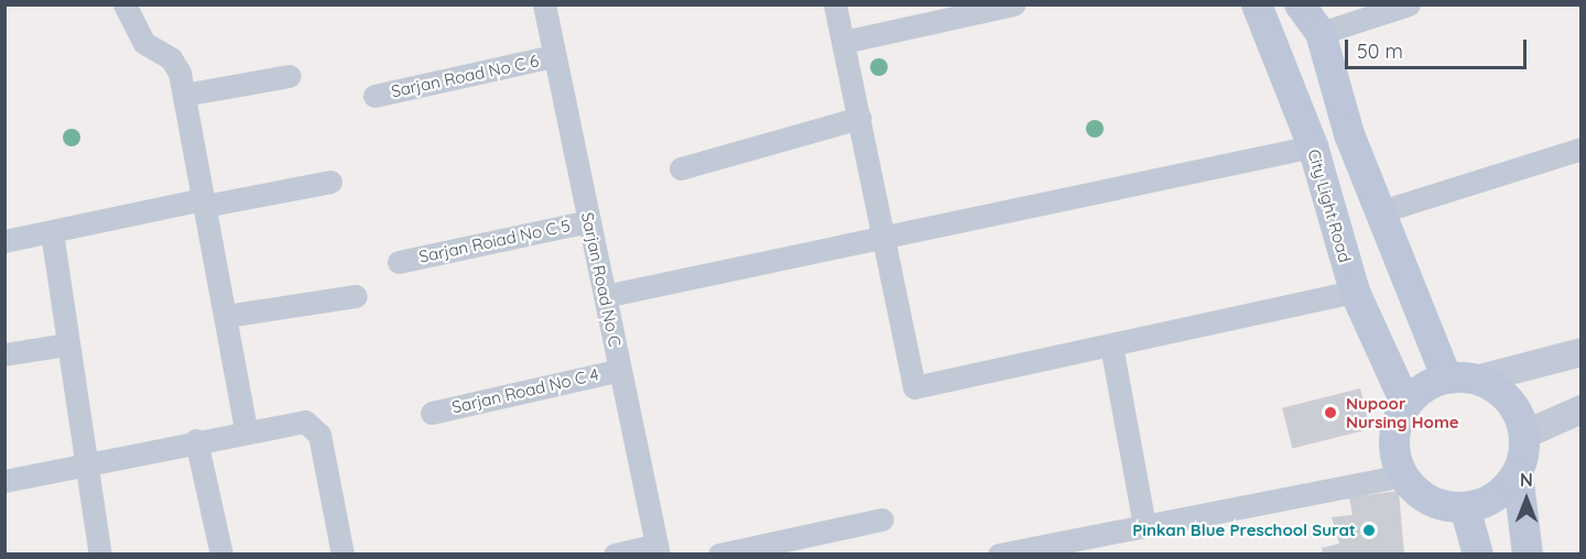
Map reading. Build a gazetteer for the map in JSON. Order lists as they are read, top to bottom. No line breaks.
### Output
{"streets":{"main road":["City Light Road"],"street":["Sarjan Road No C 6","Sarjan Roiad No C 5","Sarjan Road No C","Sarjan Road No C 4"]},"crossings":[["Sarjan Road No C 6","Sarjan Road No C"],["Sarjan Roiad No C 5","Sarjan Road No C"],["Sarjan Road No C","Sarjan Road No C 4"]],"places":["Nupoor Nursing Home","Pinkan Blue Preschool Surat"],"scale_bar":"50 m","north":"top"}
